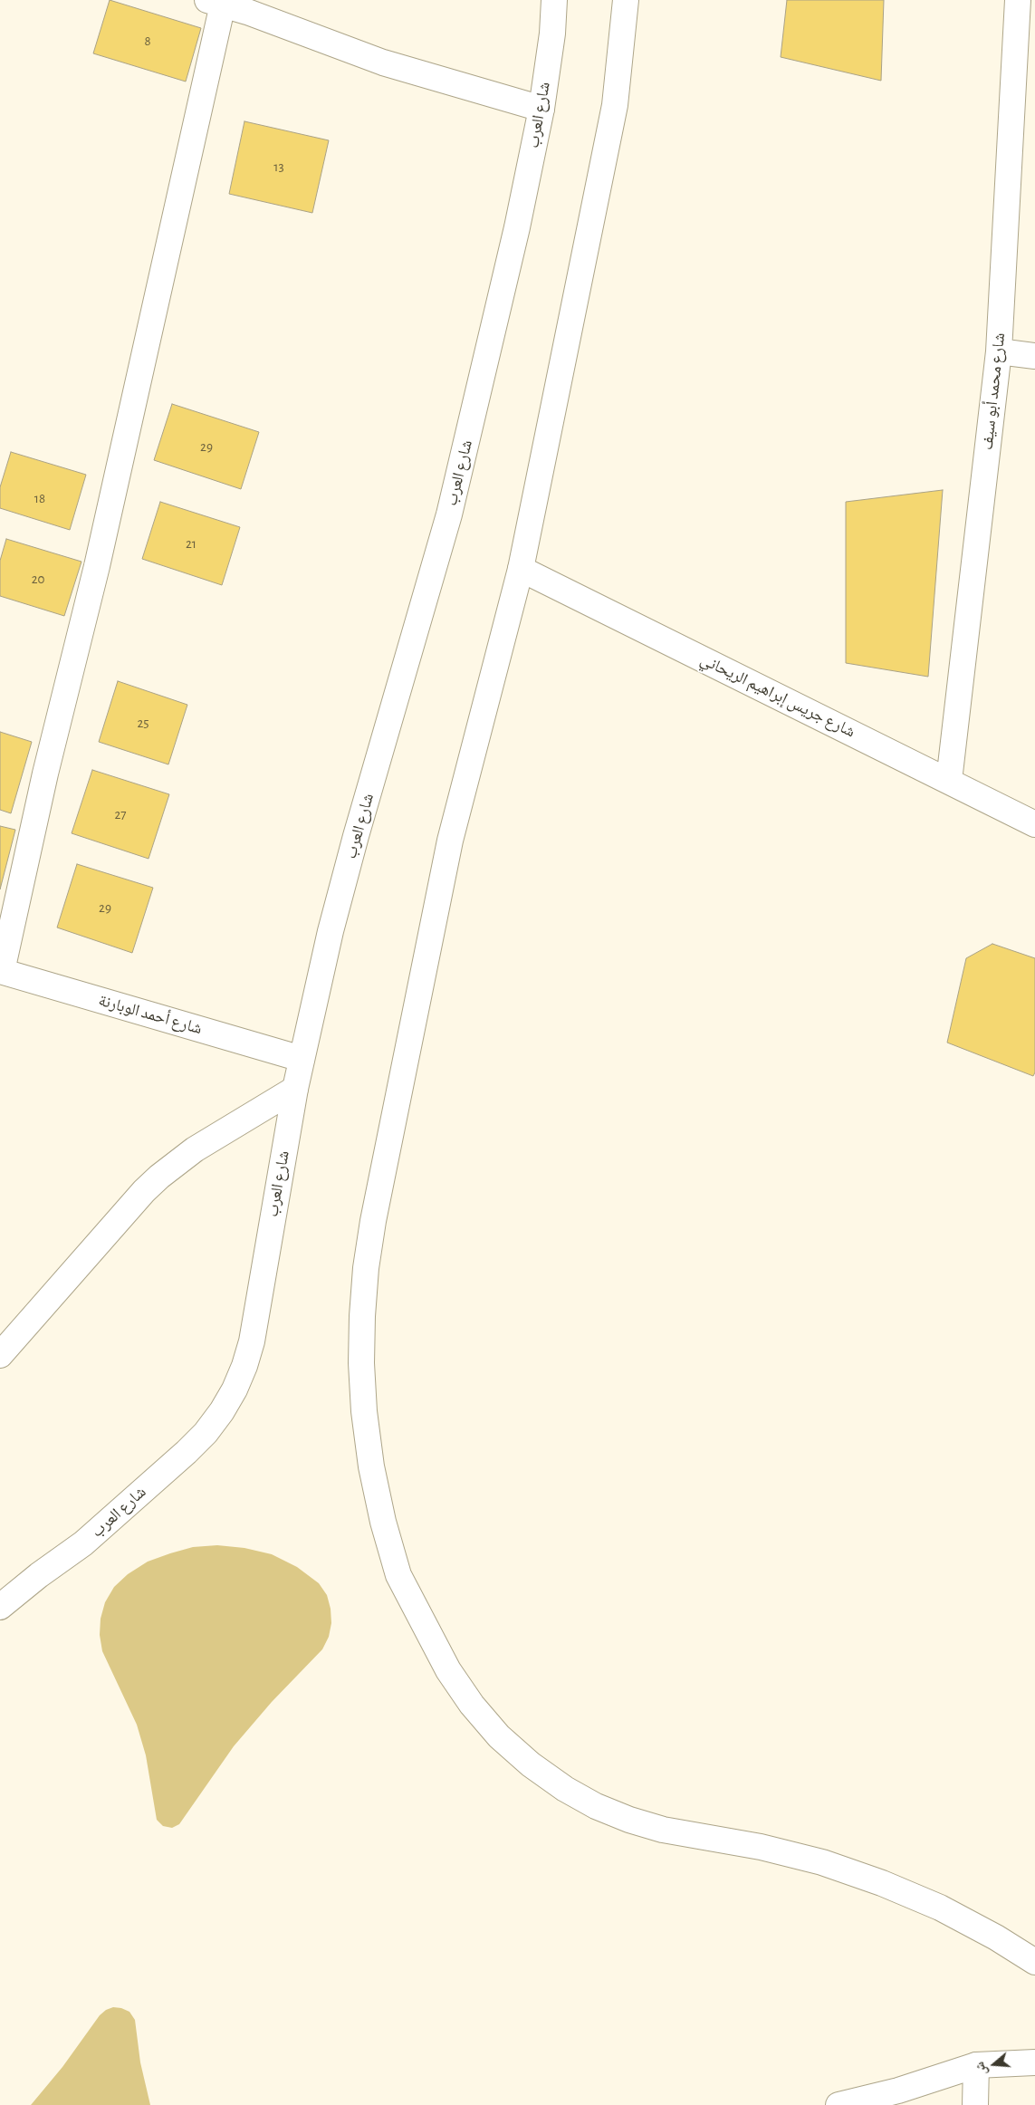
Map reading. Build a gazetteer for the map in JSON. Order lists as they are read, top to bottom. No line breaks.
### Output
{"streets":{"main road":["شارع العرب","شارع محمد أبو سيف","شارع جريس إبراهيم الريحاني","شارع أحمد الوبارنة"]},"crossings":[["شارع العرب","شارع أحمد الوبارنة"],["شارع محمد أبو سيف","شارع جريس إبراهيم الريحاني"]],"house_numbers":["8","13","29","18","21","20","25","27","29"],"north":"left"}
